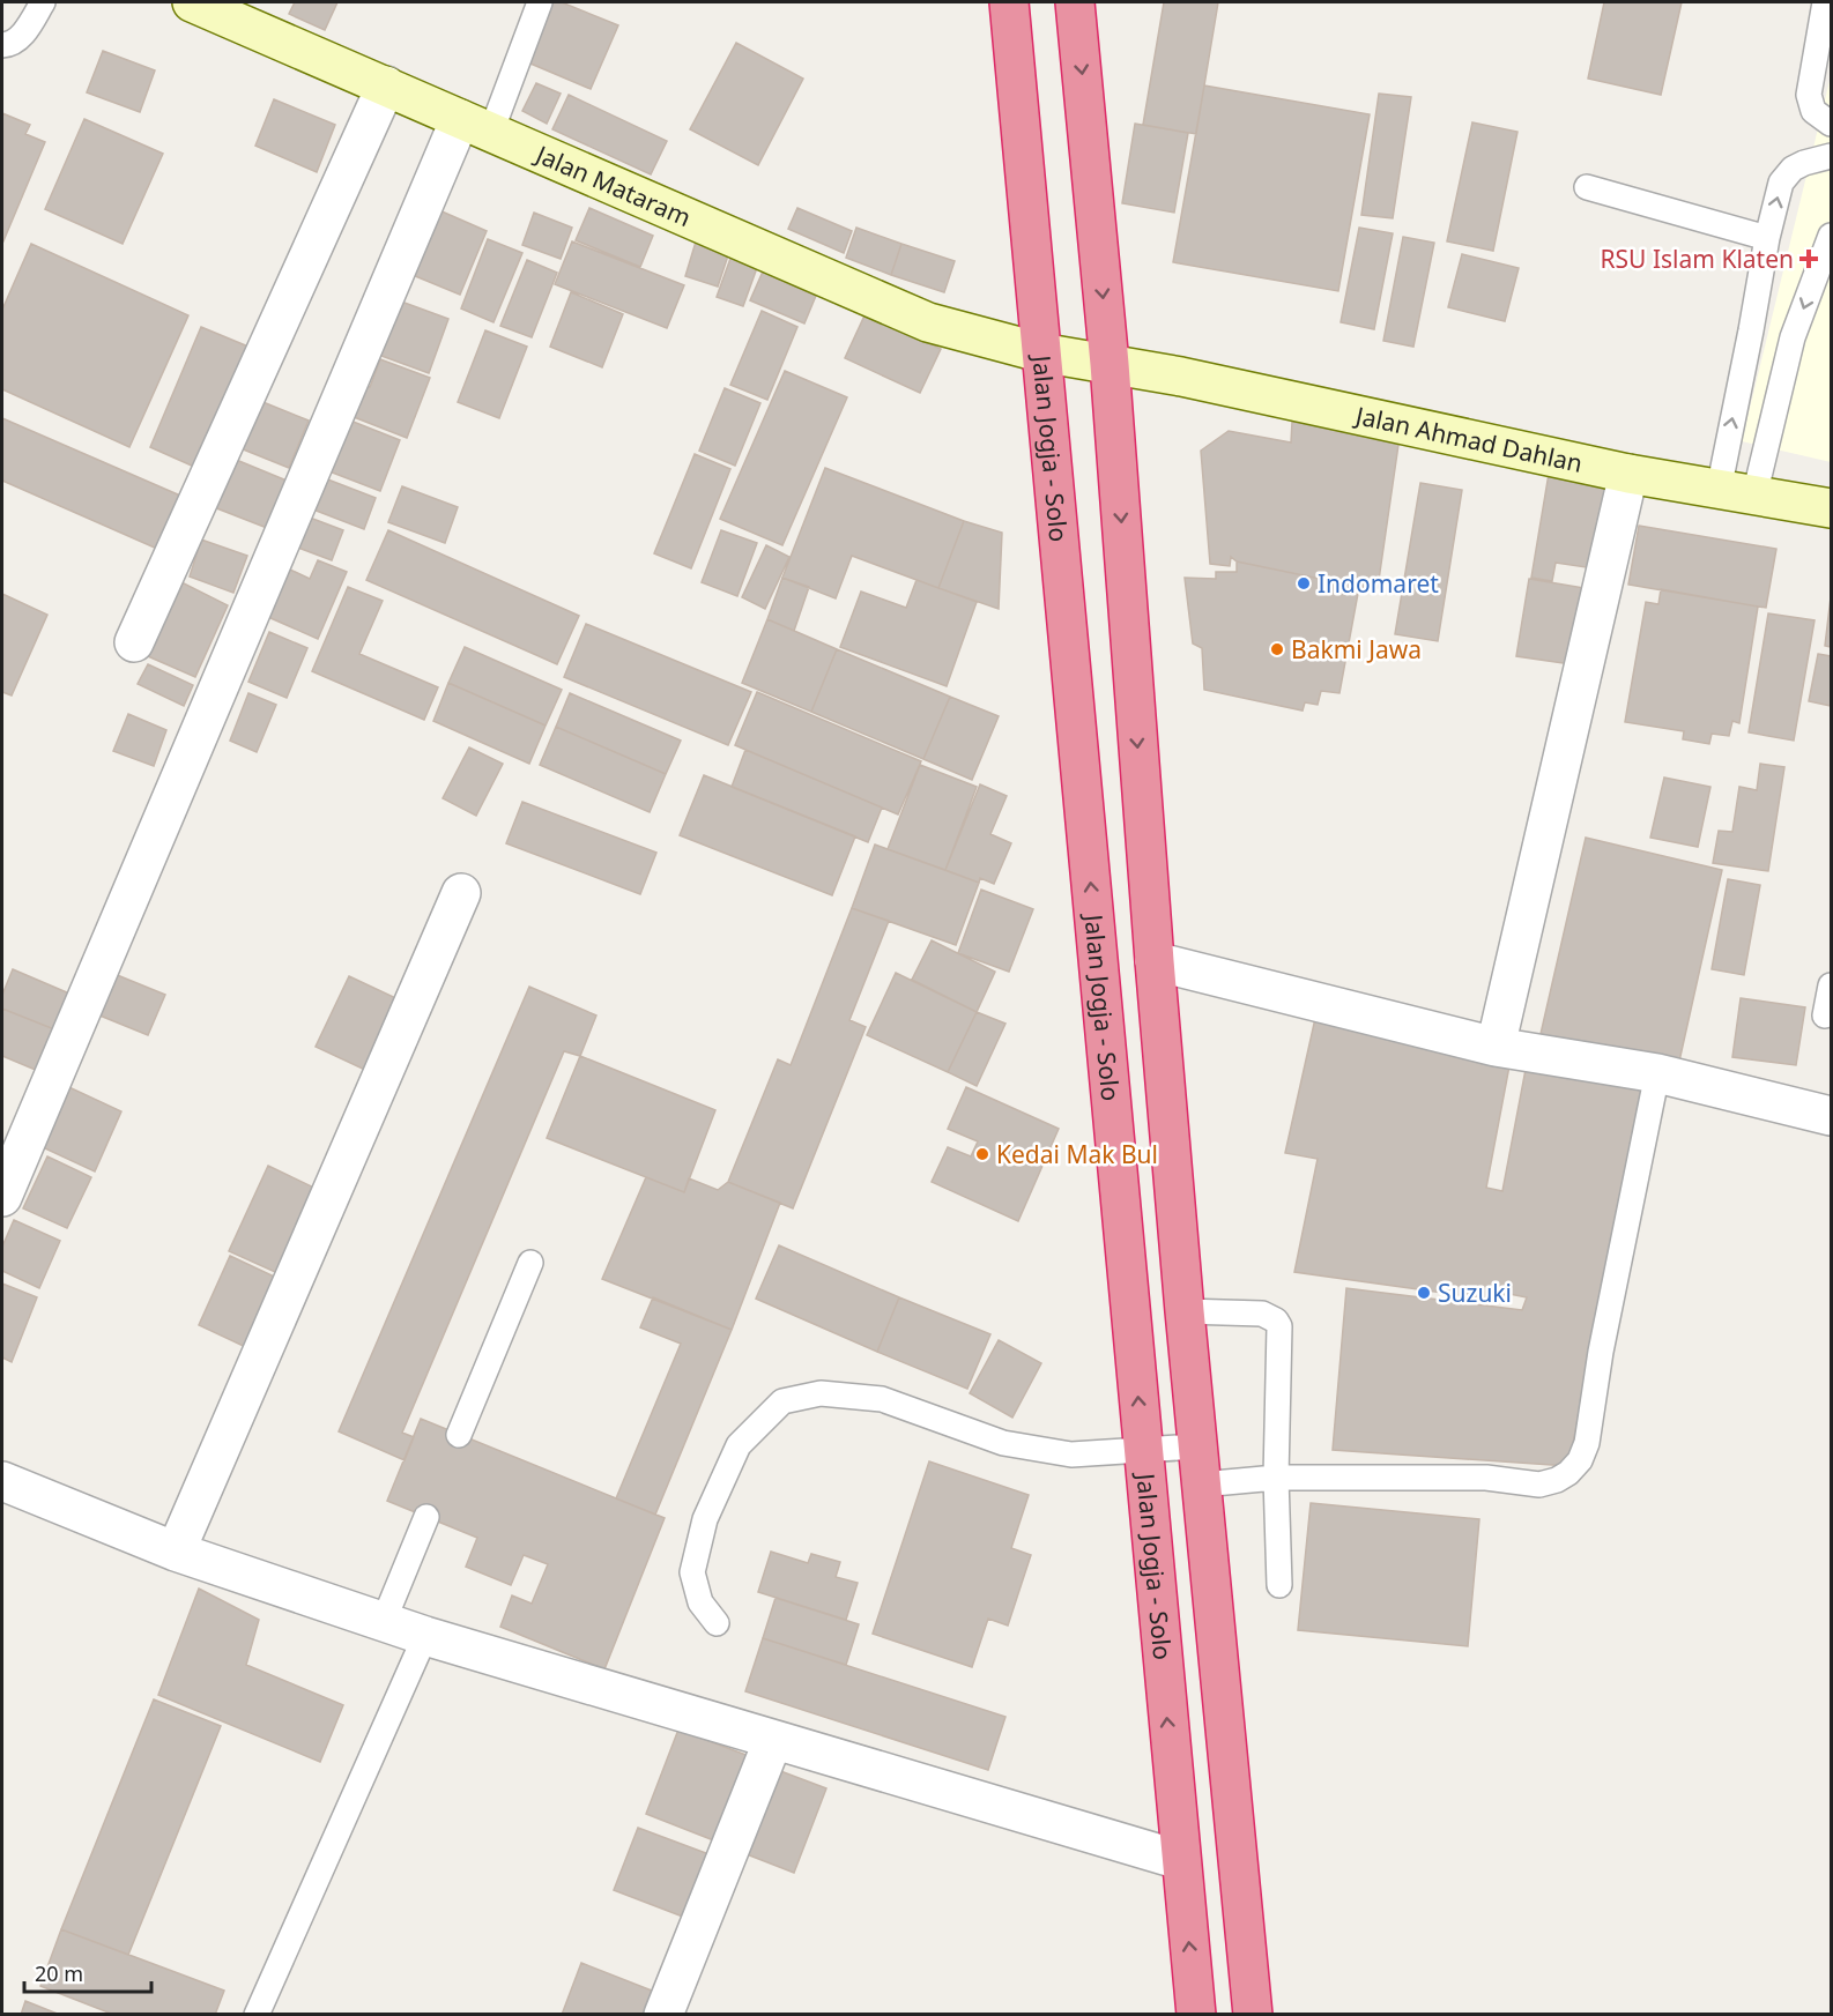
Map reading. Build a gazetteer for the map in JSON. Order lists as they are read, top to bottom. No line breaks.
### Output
{"streets":{"highway":["Jalan Jogja - Solo"],"street":["Jalan Mataram","Jalan Ahmad Dahlan"]},"crossings":[["Jalan Mataram","Jalan Ahmad Dahlan"],["Jalan Mataram","Jalan Jogja - Solo"]],"places":{"health":["RSU Islam Klaten"],"other":["Indomaret","Bakmi Jawa","Kedai Mak Bul","Suzuki"]},"scale_bar":"20 m"}
